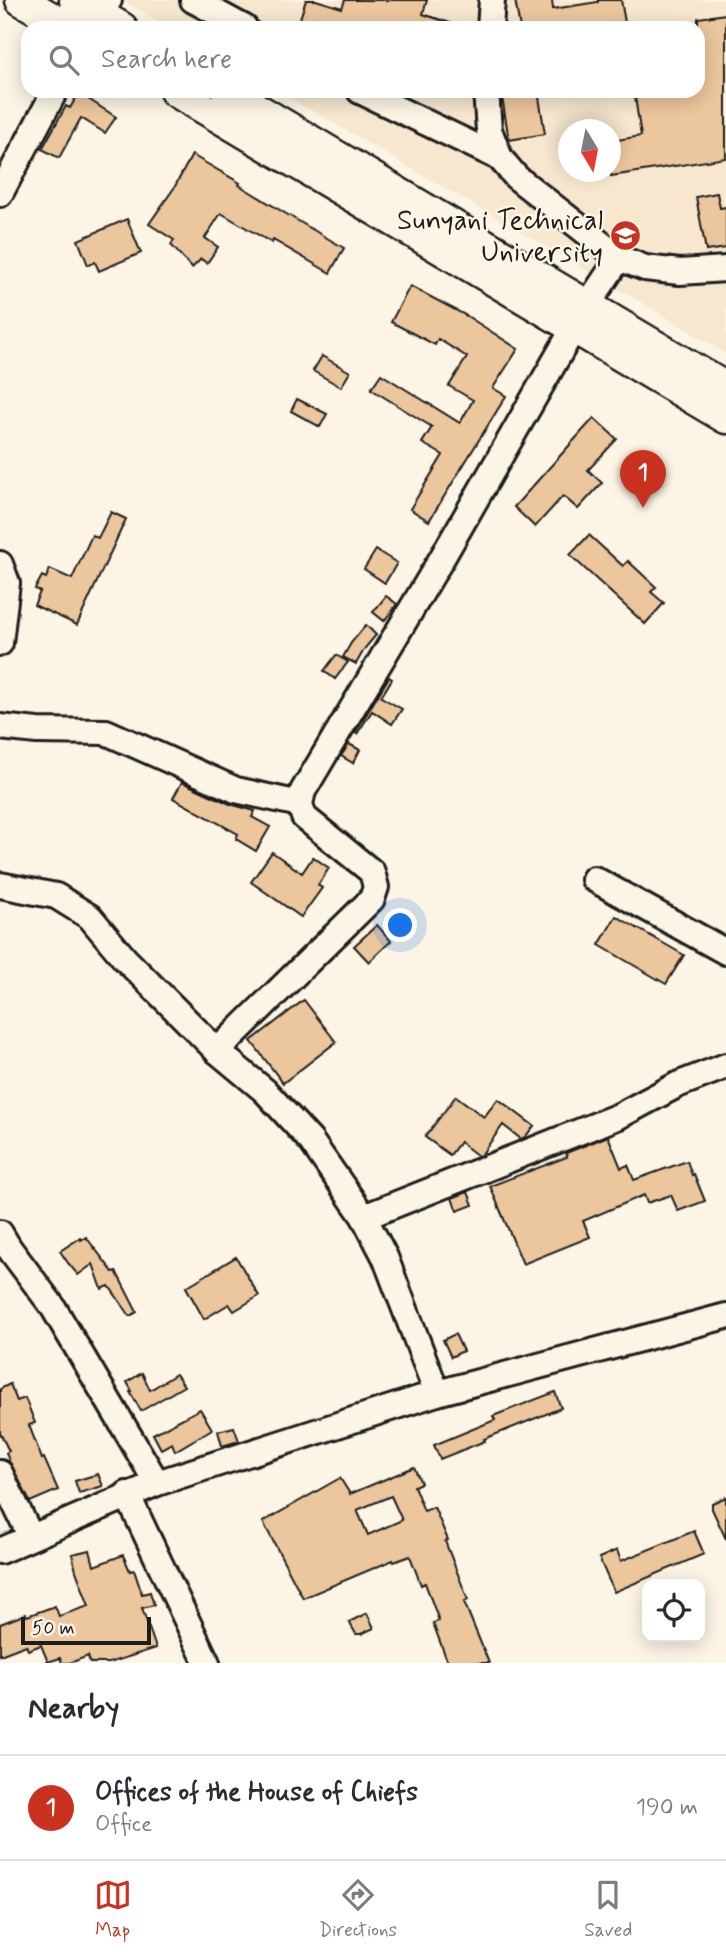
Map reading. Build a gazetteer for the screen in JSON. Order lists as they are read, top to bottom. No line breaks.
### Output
{"places":{"school or university":["Sunyani Technical University"]},"scale_bar":"50 m","north":"bottom","page":{"search":"Search here","pins":"1","scale":"50 m","heading":"Nearby","list":[{"mark":"1","name":"Offices of the House of Chiefs","note":"Office","value":"190 m"}],"nav":["Map","Directions","Saved"]}}
